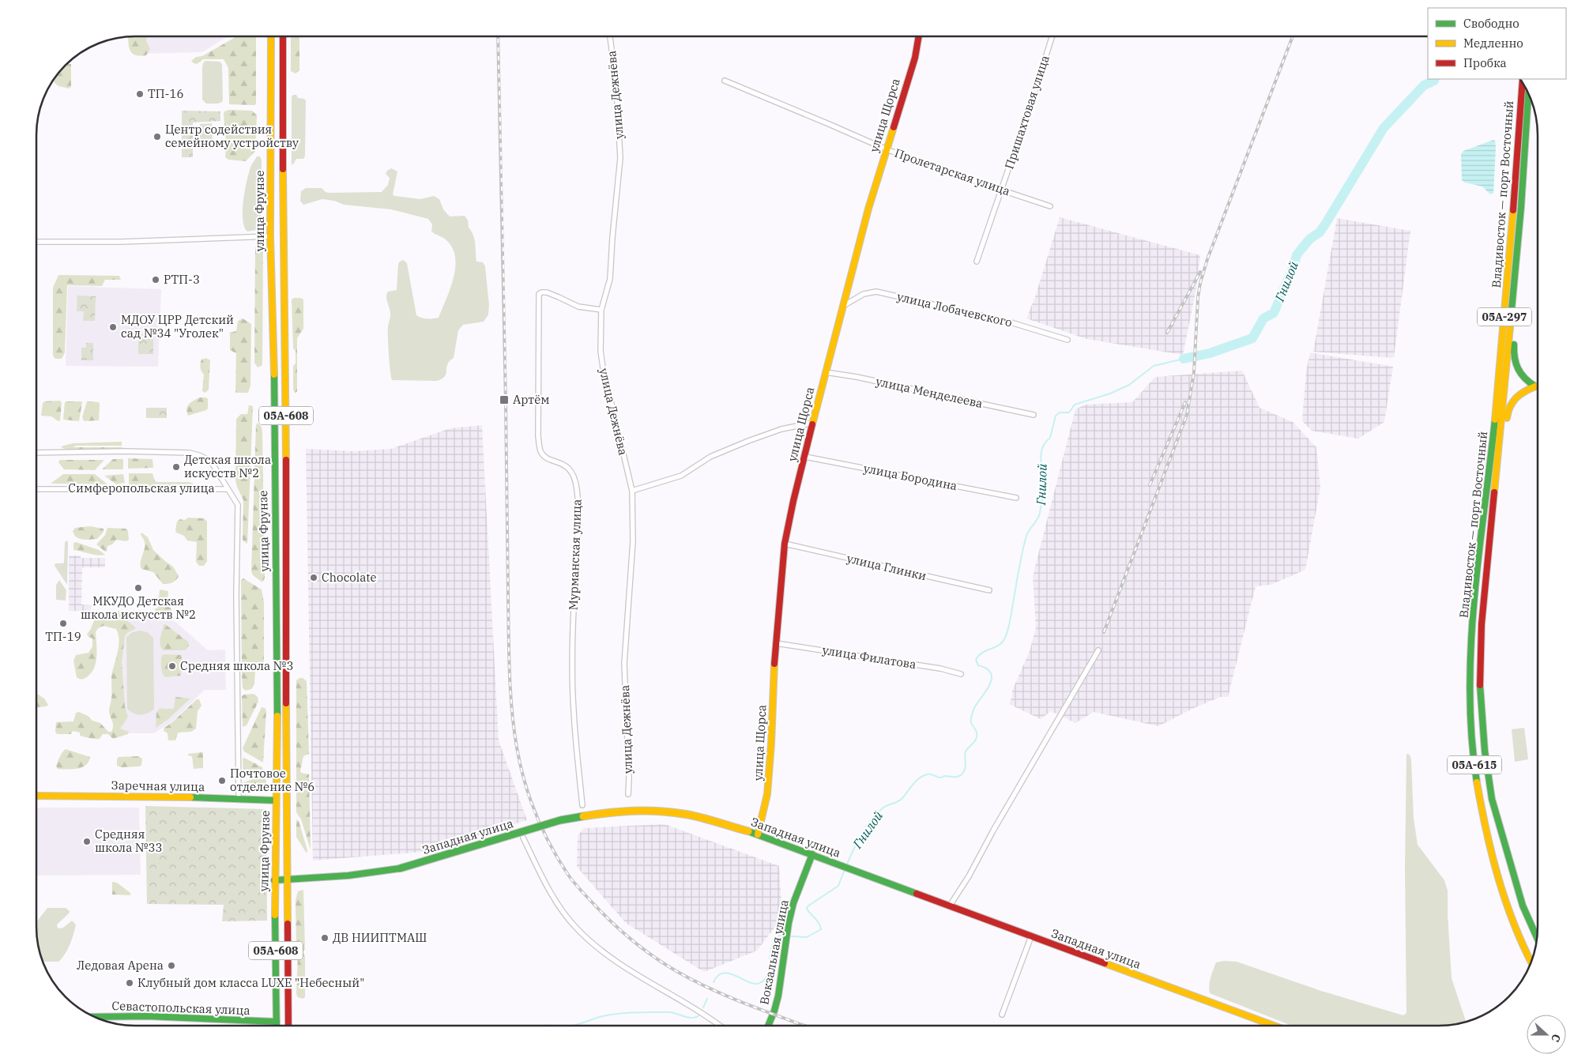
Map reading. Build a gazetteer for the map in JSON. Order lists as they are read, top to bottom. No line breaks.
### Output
{"streets":{"main road":["улица Щорса","Владивосток — порт Восточный","улица Фрунзе","05А-297","05А-608","05А-615","Заречная улица","Западная улица","Вокзальная улица","Севастопольская улица"],"street":["улица Дежнёва","Пришахтовая улица","Пролетарская улица","улица Лобачевского","улица Менделеева","улица Бородина","Симферопольская улица","Мурманская улица","улица Глинки","улица Филатова"]},"crossings":[["улица Дежнёва","Мурманская улица"],["Пришахтовая улица","Пролетарская улица"],["улица Щорса","Пролетарская улица"],["улица Щорса","улица Лобачевского"],["улица Щорса","улица Менделеева"],["улица Щорса","улица Бородина"],["улица Щорса","улица Глинки"],["улица Щорса","улица Филатова"],["улица Щорса","Западная улица"],["улица Фрунзе","Заречная улица"],["улица Фрунзе","Западная улица"],["улица Фрунзе","Севастопольская улица"],["Западная улица","Вокзальная улица"]],"water":["Гнилой"],"places":{"other":["ТП-16","Центр содействия семейному устройству","РТП-3","МДОУ ЦРР Детский сад №34 \"Уголек\"","Детская школа искусств №2","Chocolate","МКУДО Детская школа искусств №2","ТП-19","Средняя школа №3","Почтовое отделение №6","Средняя школа №33","ДВ НИИПТМАШ","Ледовая Арена","Клубный дом класса LUXE \"Небесный\""],"transit":["Артём"]},"legend":["Свободно","Медленно","Пробка"],"north":"right"}
